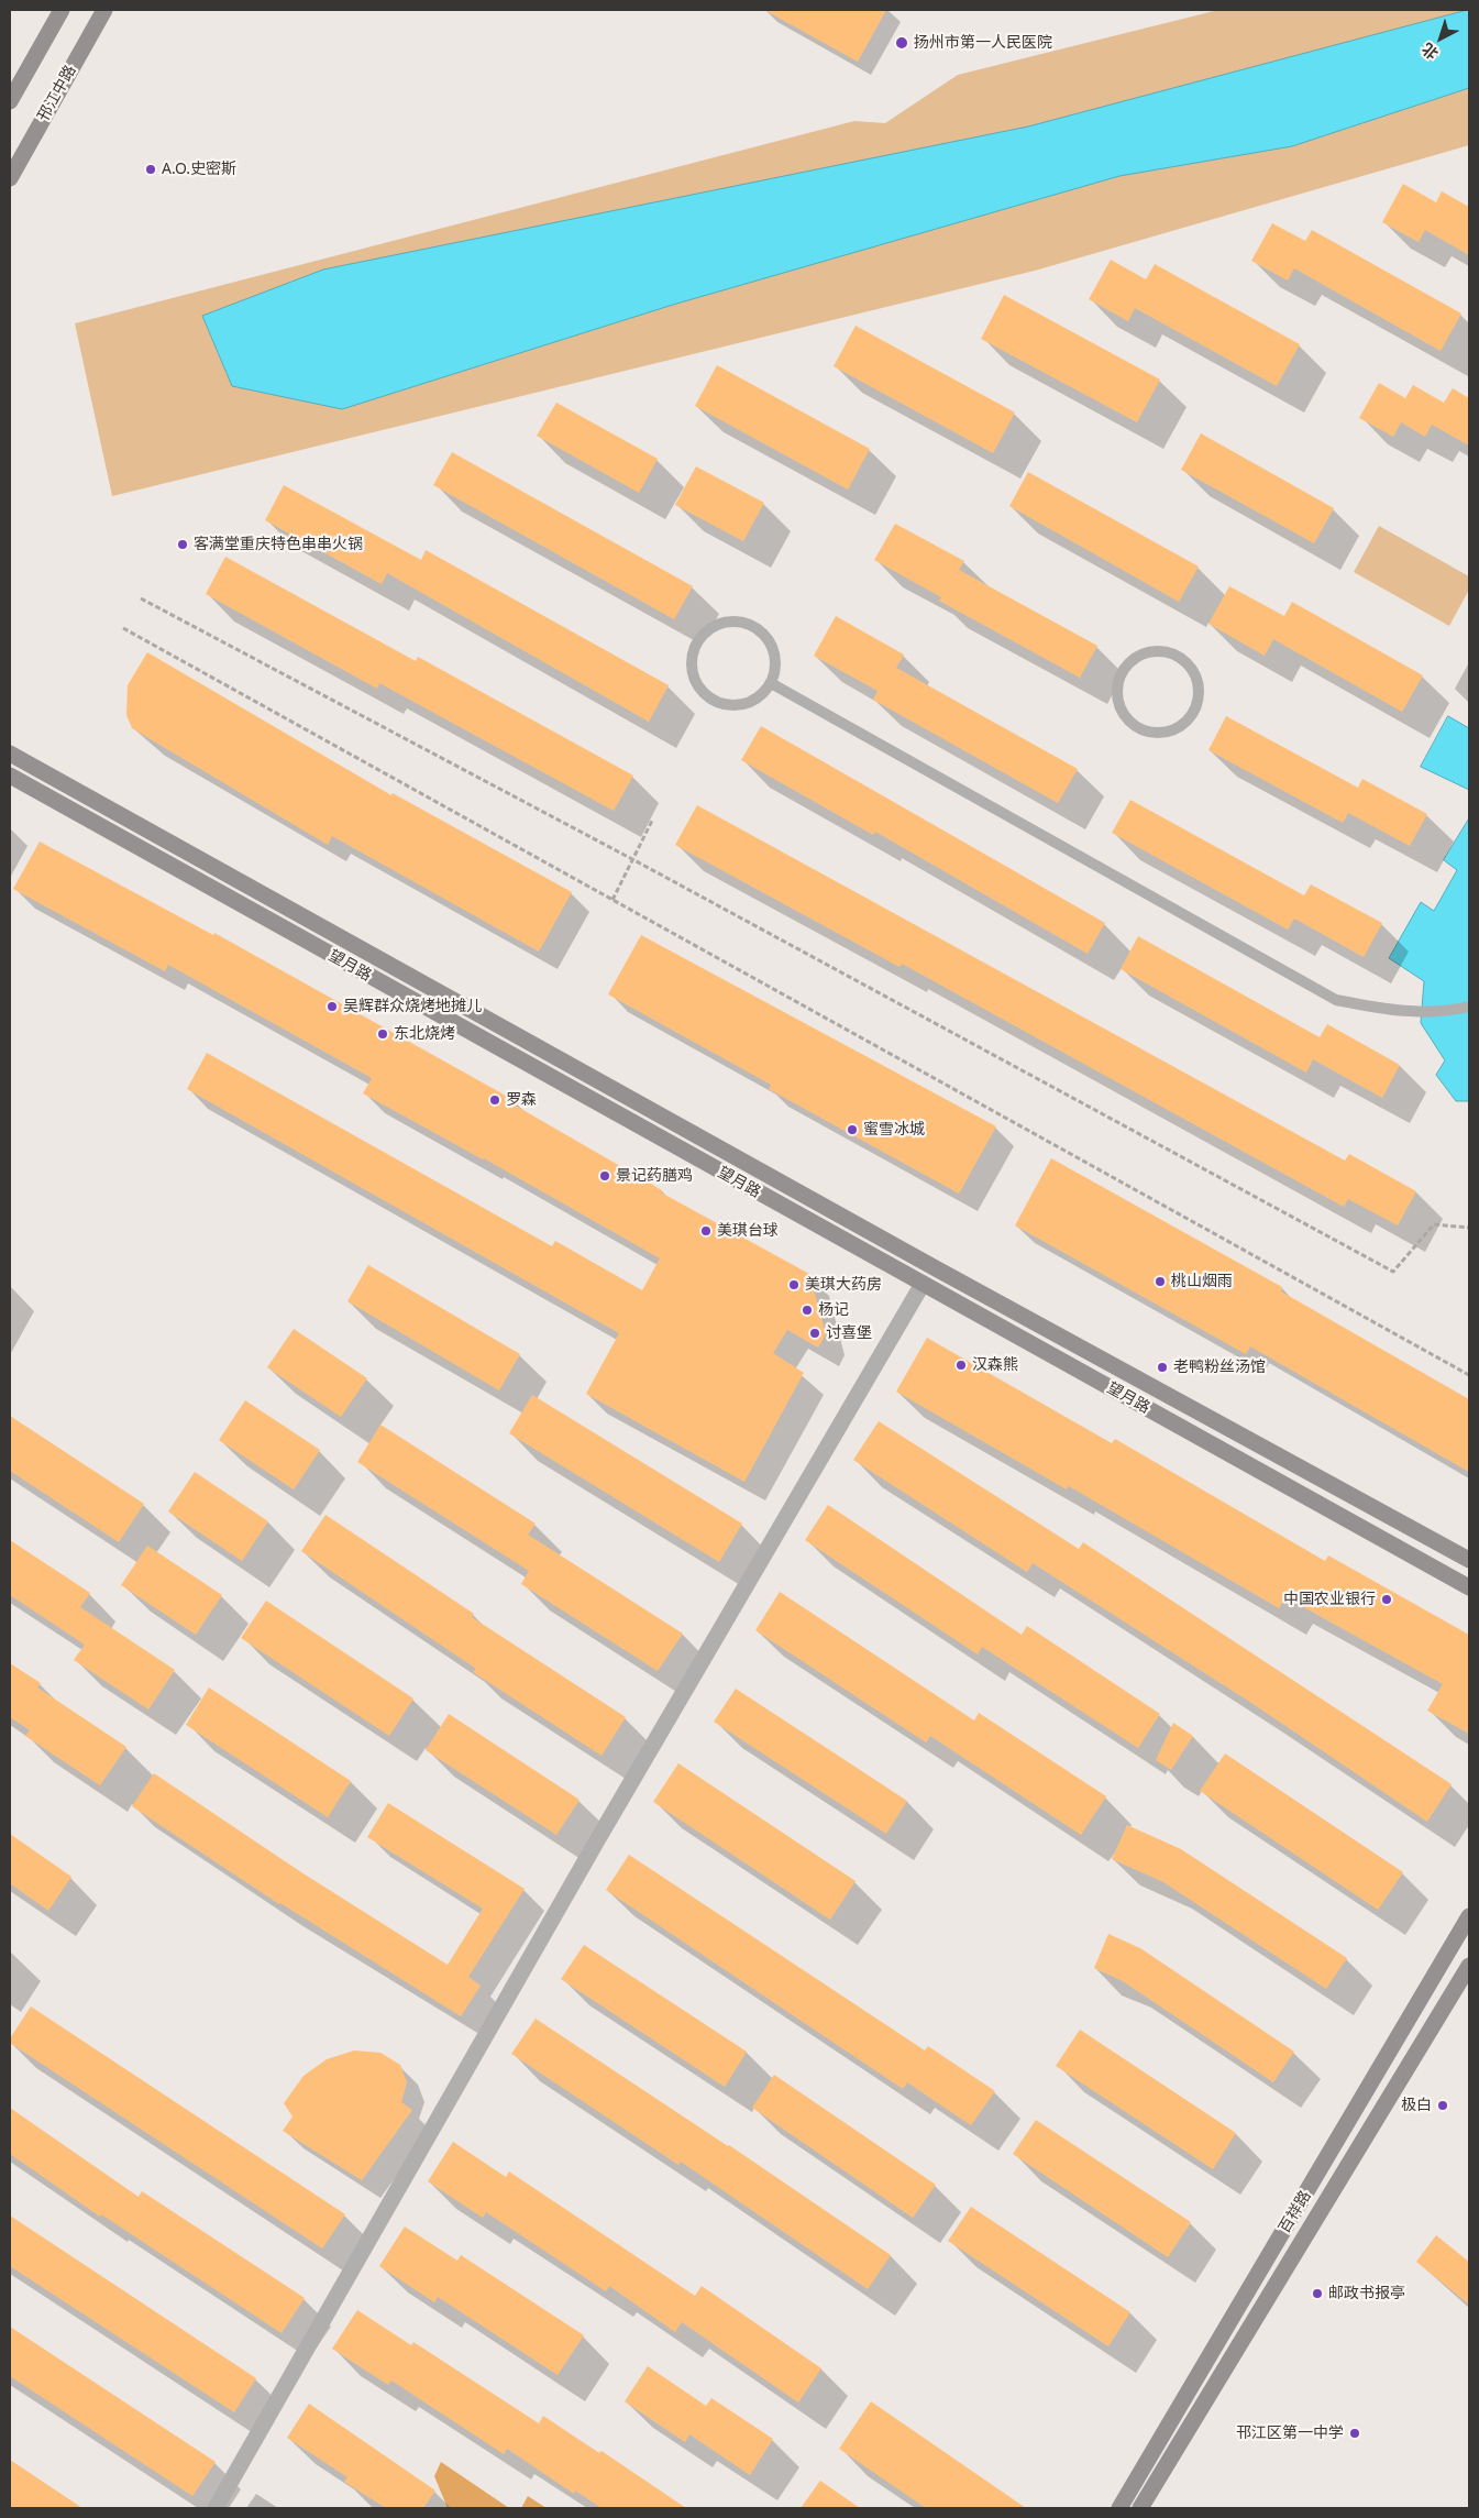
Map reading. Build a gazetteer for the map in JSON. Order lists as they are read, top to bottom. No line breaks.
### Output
{"streets":{"street":["邗江中路","望月路","百祥路"]},"places":["扬州市第一人民医院","A.O.史密斯","客满堂重庆特色串串火锅","吴辉群众烧烤地摊儿","东北烧烤","罗森","蜜雪冰城","景记药膳鸡","美琪台球","桃山烟雨","美琪大药房","杨记","讨喜堡","汉森熊","老鸭粉丝汤馆","中国农业银行","极白","邮政书报亭","邗江区第一中学"],"north":"bottom left"}
